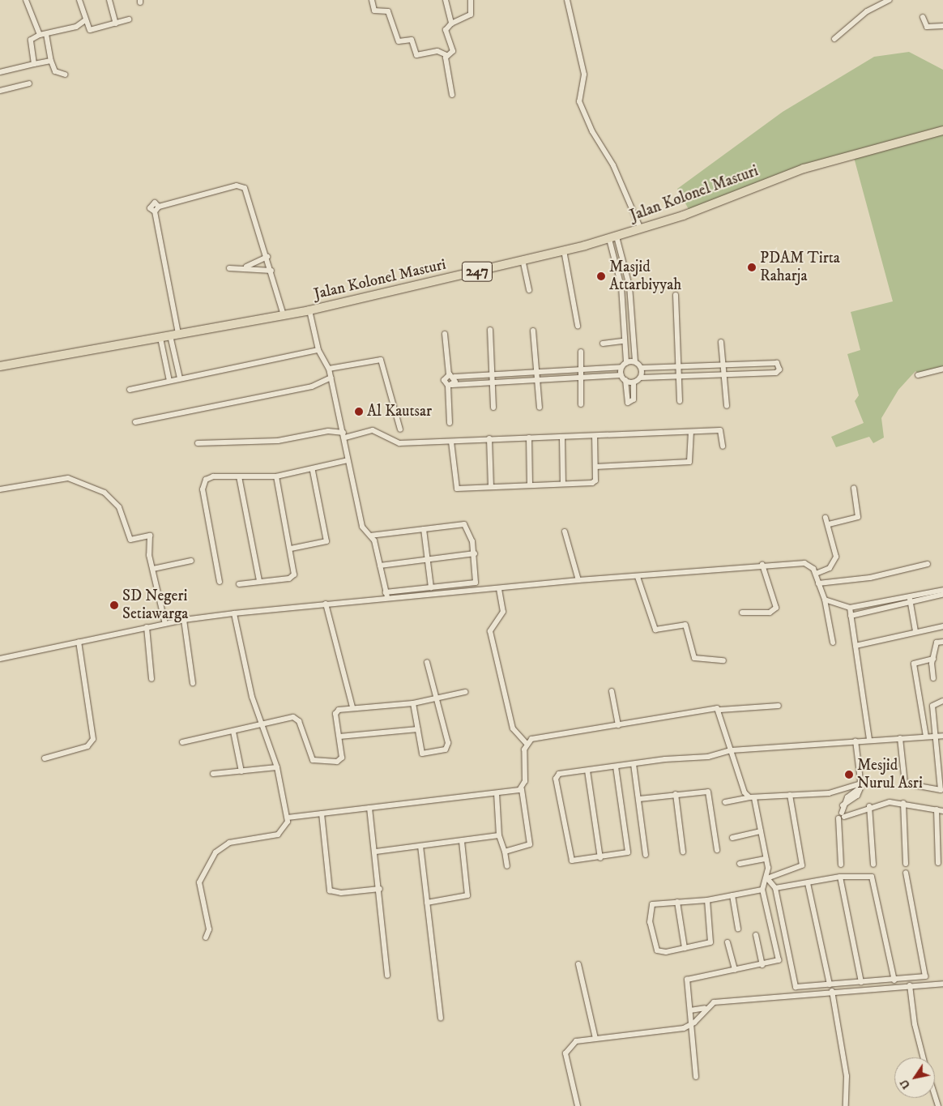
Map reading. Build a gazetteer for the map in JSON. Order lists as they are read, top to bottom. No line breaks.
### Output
{"streets":{"main road":["Jalan Kolonel Masturi","247"]},"places":["PDAM Tirta Raharja","Masjid Attarbiyyah","Al Kautsar","SD Negeri Setiawarga","Mesjid Nurul Asri"],"north":"bottom left"}
